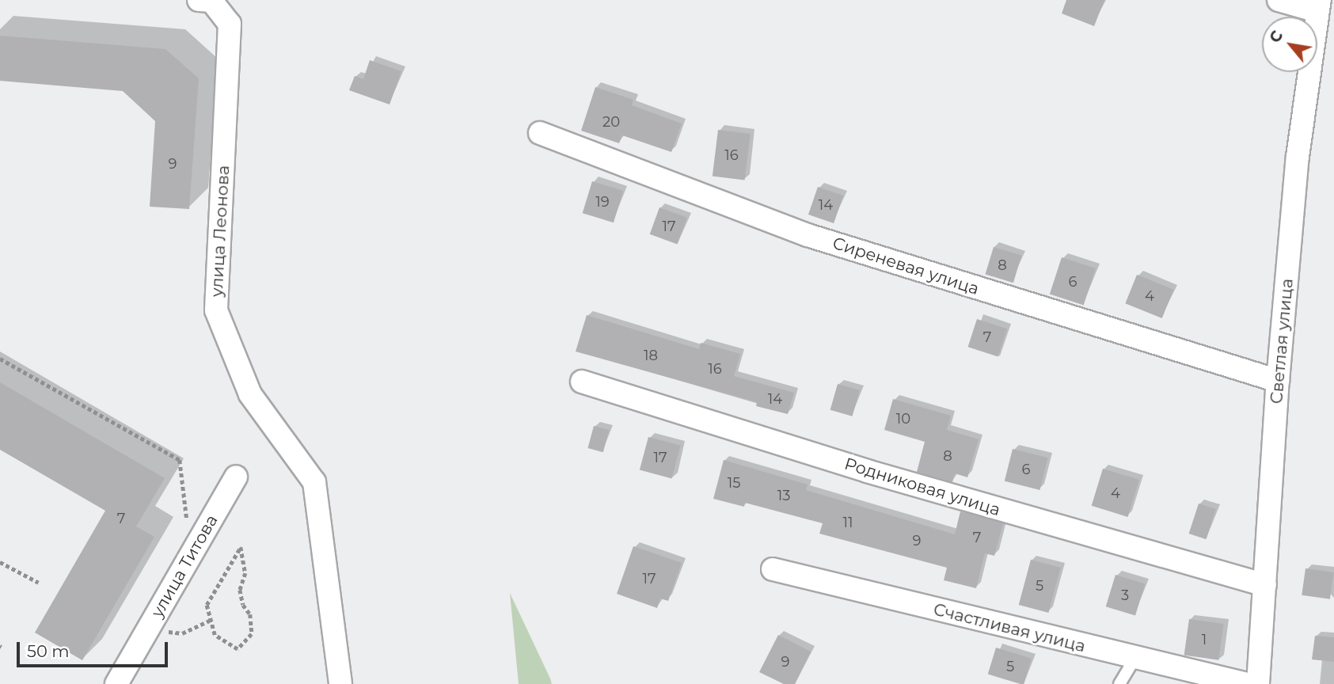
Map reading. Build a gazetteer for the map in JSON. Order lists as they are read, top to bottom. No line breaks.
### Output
{"streets":{"street":["улица Леонова","Сиреневая улица","Светлая улица","Родниковая улица","улица Титова","Счастливая улица"]},"crossings":[["Сиреневая улица","Светлая улица"],["Светлая улица","Родниковая улица"]],"house_numbers":["20","16","9","19","14","17","8","6","4","7","18","16","14","10","8","17","6","15","4","13","7","11","7","9","17","5","3","1","9","5"],"scale_bar":"50 m","north":"top left"}
